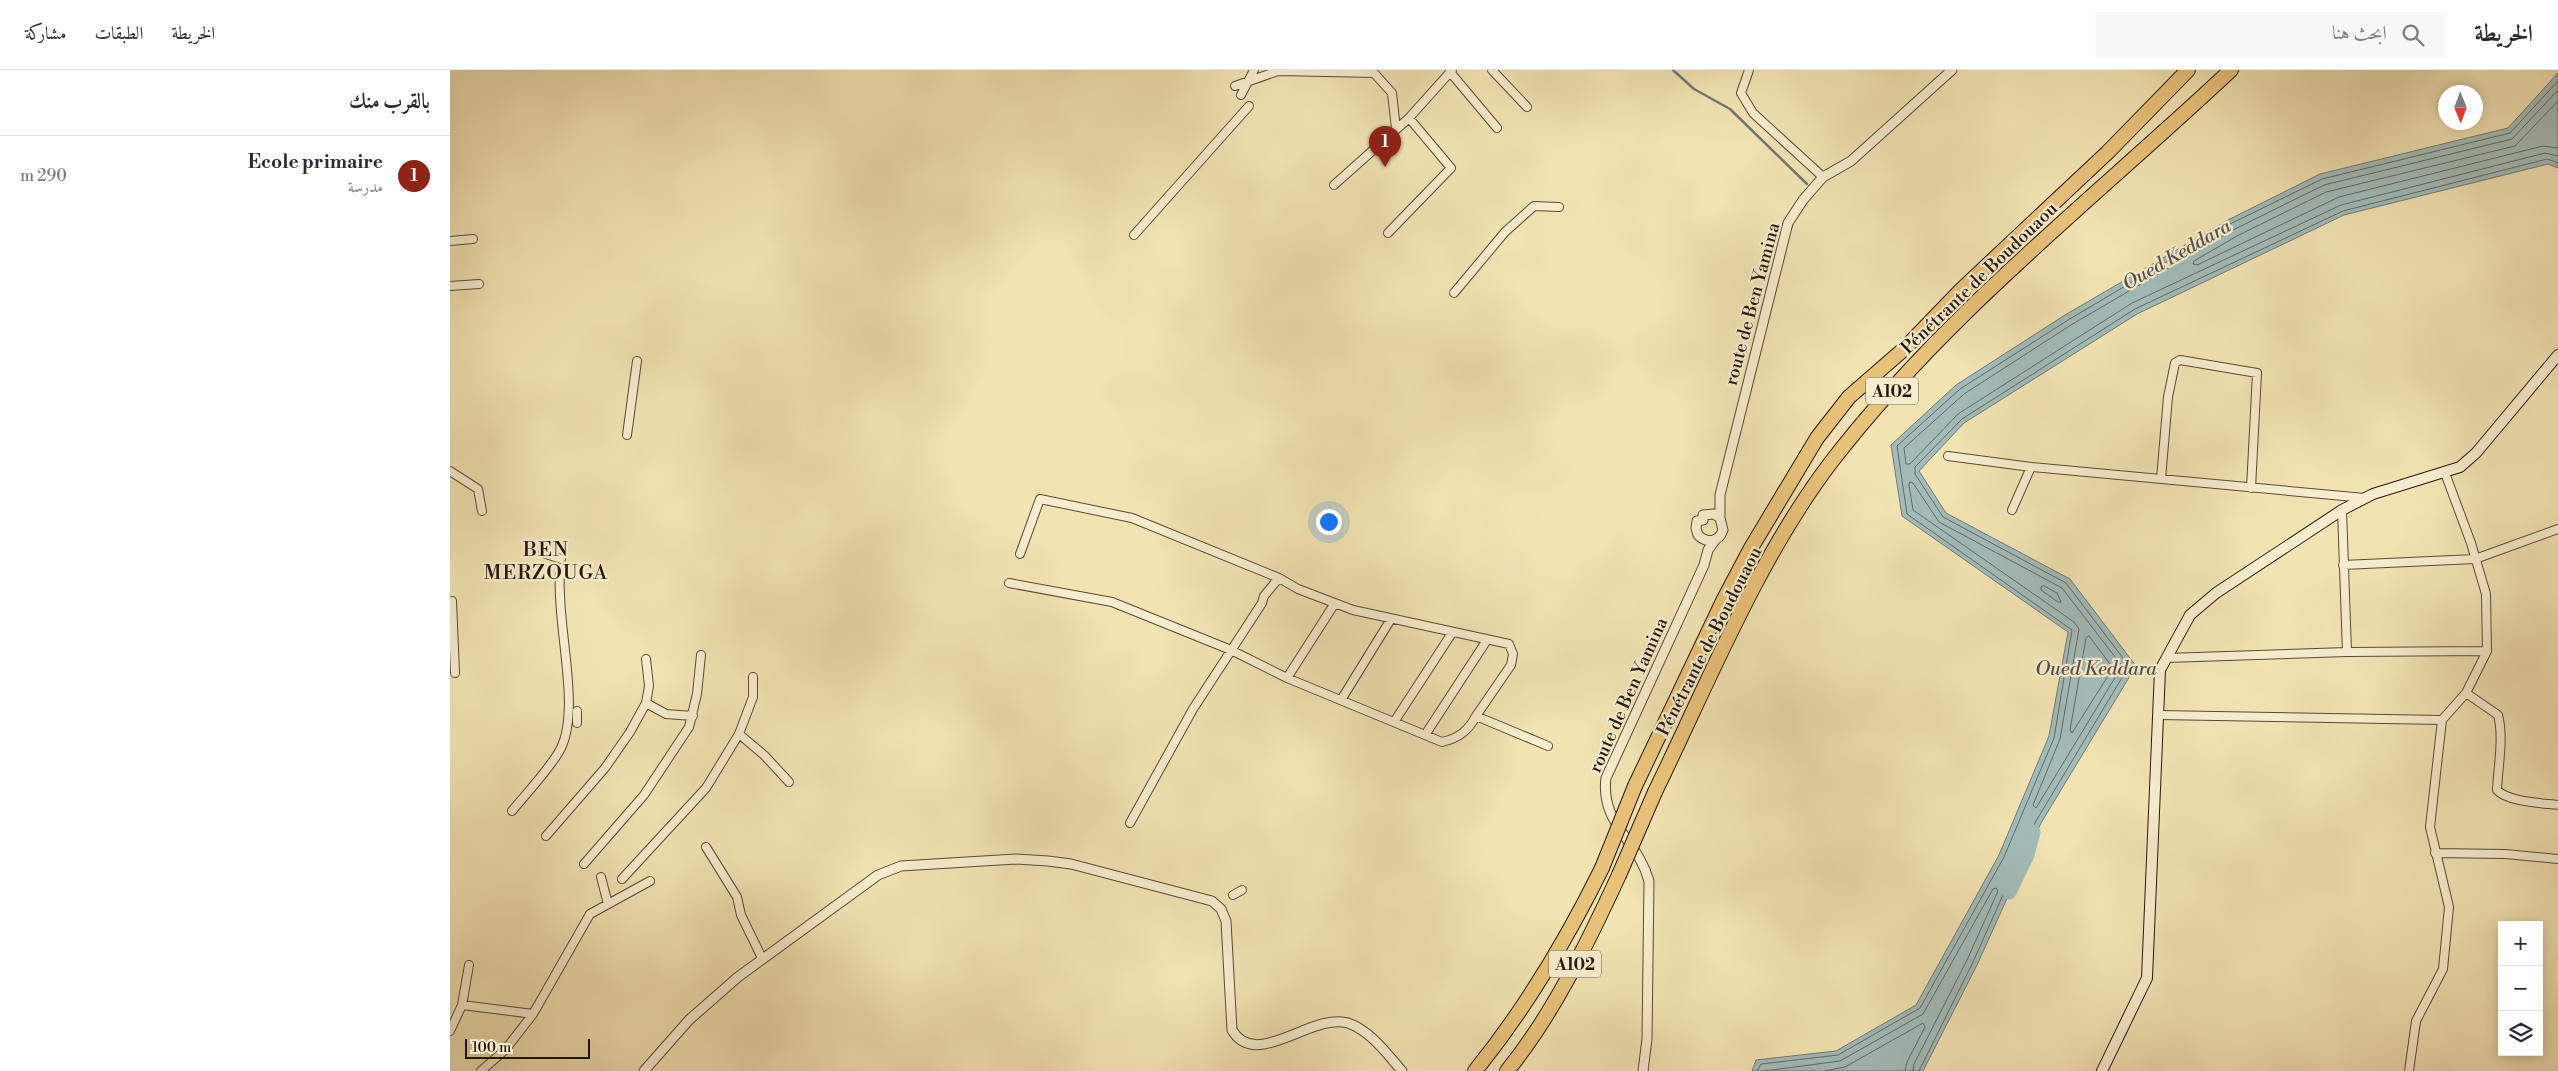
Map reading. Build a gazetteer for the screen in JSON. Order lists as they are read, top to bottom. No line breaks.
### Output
{"streets":{"highway":["Pénétrante de Boudouaou","A102"],"street":["route de Ben Yamina"]},"districts":["BEN MERZOUGA"],"water":["Oued Keddara"],"scale_bar":"100 m","north":"bottom","page":{"header":"الخريطة","search":"ابحث هنا","nav":["الخريطة","الطبقات","مشاركة"],"heading":"بالقرب منك","pins":"1","list":[{"mark":"1","name":"Ecole primaire","note":"مدرسة","value":"290 m"}],"map_buttons":["+","−"],"scale":"100 m"}}
